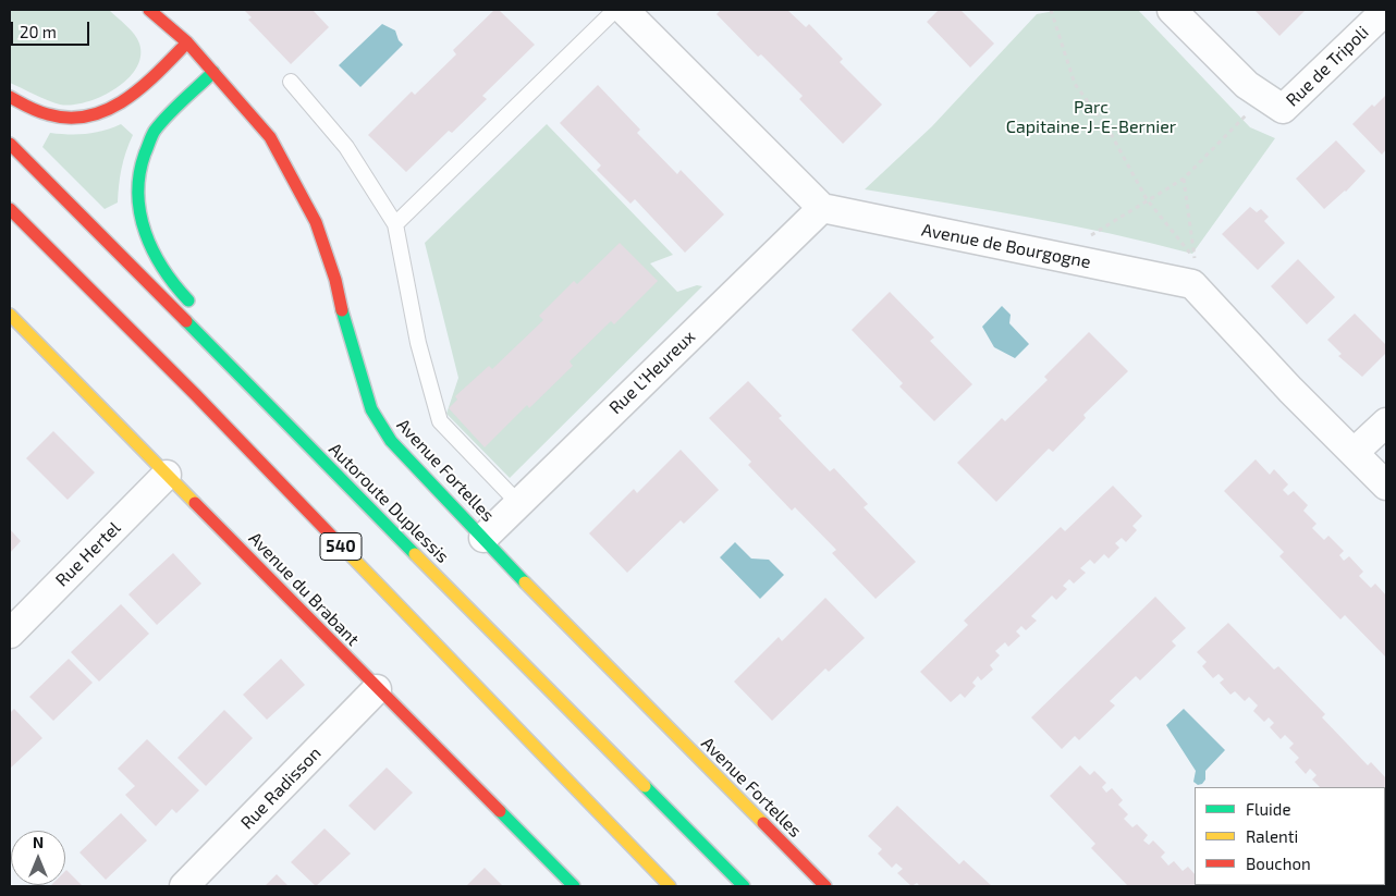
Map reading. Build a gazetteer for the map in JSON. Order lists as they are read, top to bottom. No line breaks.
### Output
{"streets":{"main road":["Avenue Fortelles","Autoroute Duplessis","540","Avenue du Brabant"],"street":["Rue de Tripoli","Avenue de Bourgogne","Rue L'Heureux","Rue Hertel","Rue Radisson"]},"crossings":[["Avenue de Bourgogne","Rue L'Heureux"],["Rue L'Heureux","Avenue Fortelles"],["Rue Hertel","Avenue du Brabant"],["Avenue du Brabant","Rue Radisson"]],"parks":["Parc Capitaine-J-E-Bernier"],"legend":["Fluide","Ralenti","Bouchon"],"scale_bar":"20 m","north":"top"}
